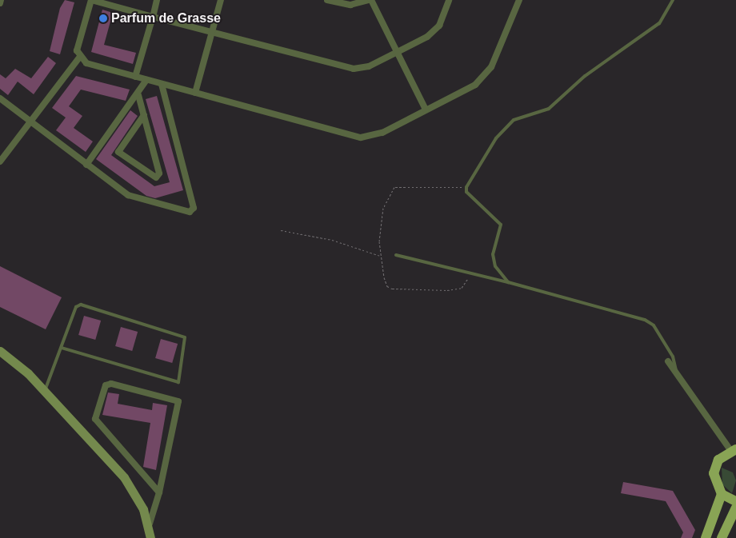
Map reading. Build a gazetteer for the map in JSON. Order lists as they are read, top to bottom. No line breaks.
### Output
{"places":["Parfum de Grasse"]}
